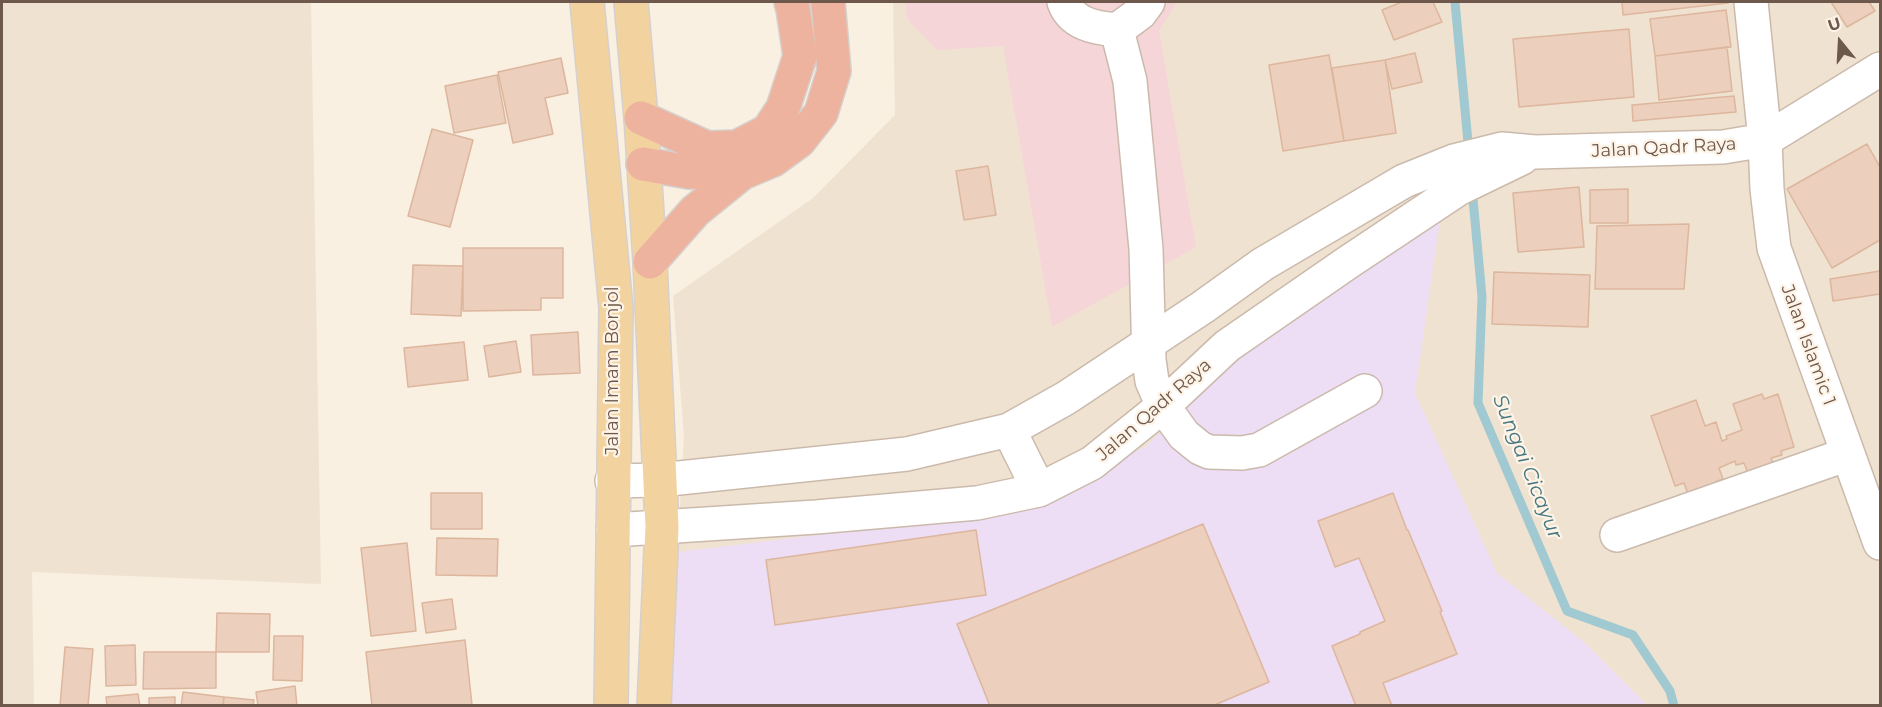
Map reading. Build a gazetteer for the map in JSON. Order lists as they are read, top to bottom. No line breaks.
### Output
{"streets":{"main road":["Jalan Imam Bonjol"],"street":["Jalan Qadr Raya","Jalan Islamic 1"]},"crossings":[["Jalan Qadr Raya","Jalan Islamic 1"],["Jalan Qadr Raya","Jalan Imam Bonjol"]],"water":["Sungai Cicayur"],"north":"top"}
